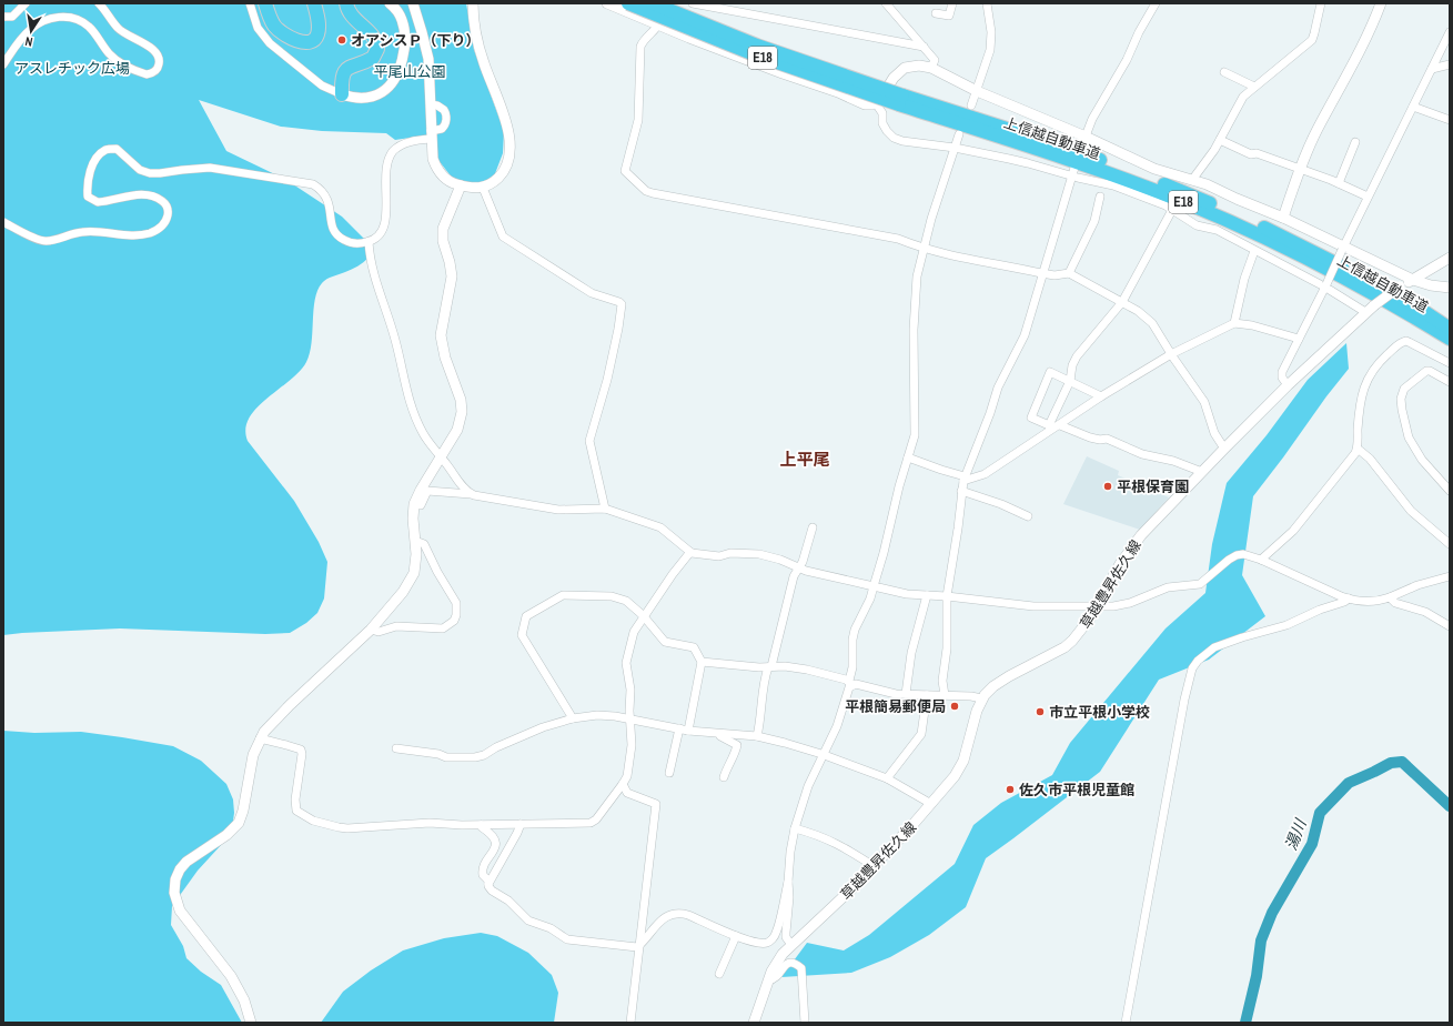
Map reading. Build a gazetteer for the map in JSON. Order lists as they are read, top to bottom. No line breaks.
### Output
{"streets":{"highway":["E18","上信越自動車道"],"street":["草越豊昇佐久線"]},"districts":["上平尾"],"water":["湯川"],"parks":["アスレチック広場","平尾山公園"],"places":["オアシスＰ（下り）","平根保育園","平根簡易郵便局","市立平根小学校","佐久市平根児童館"],"north":"bottom"}
